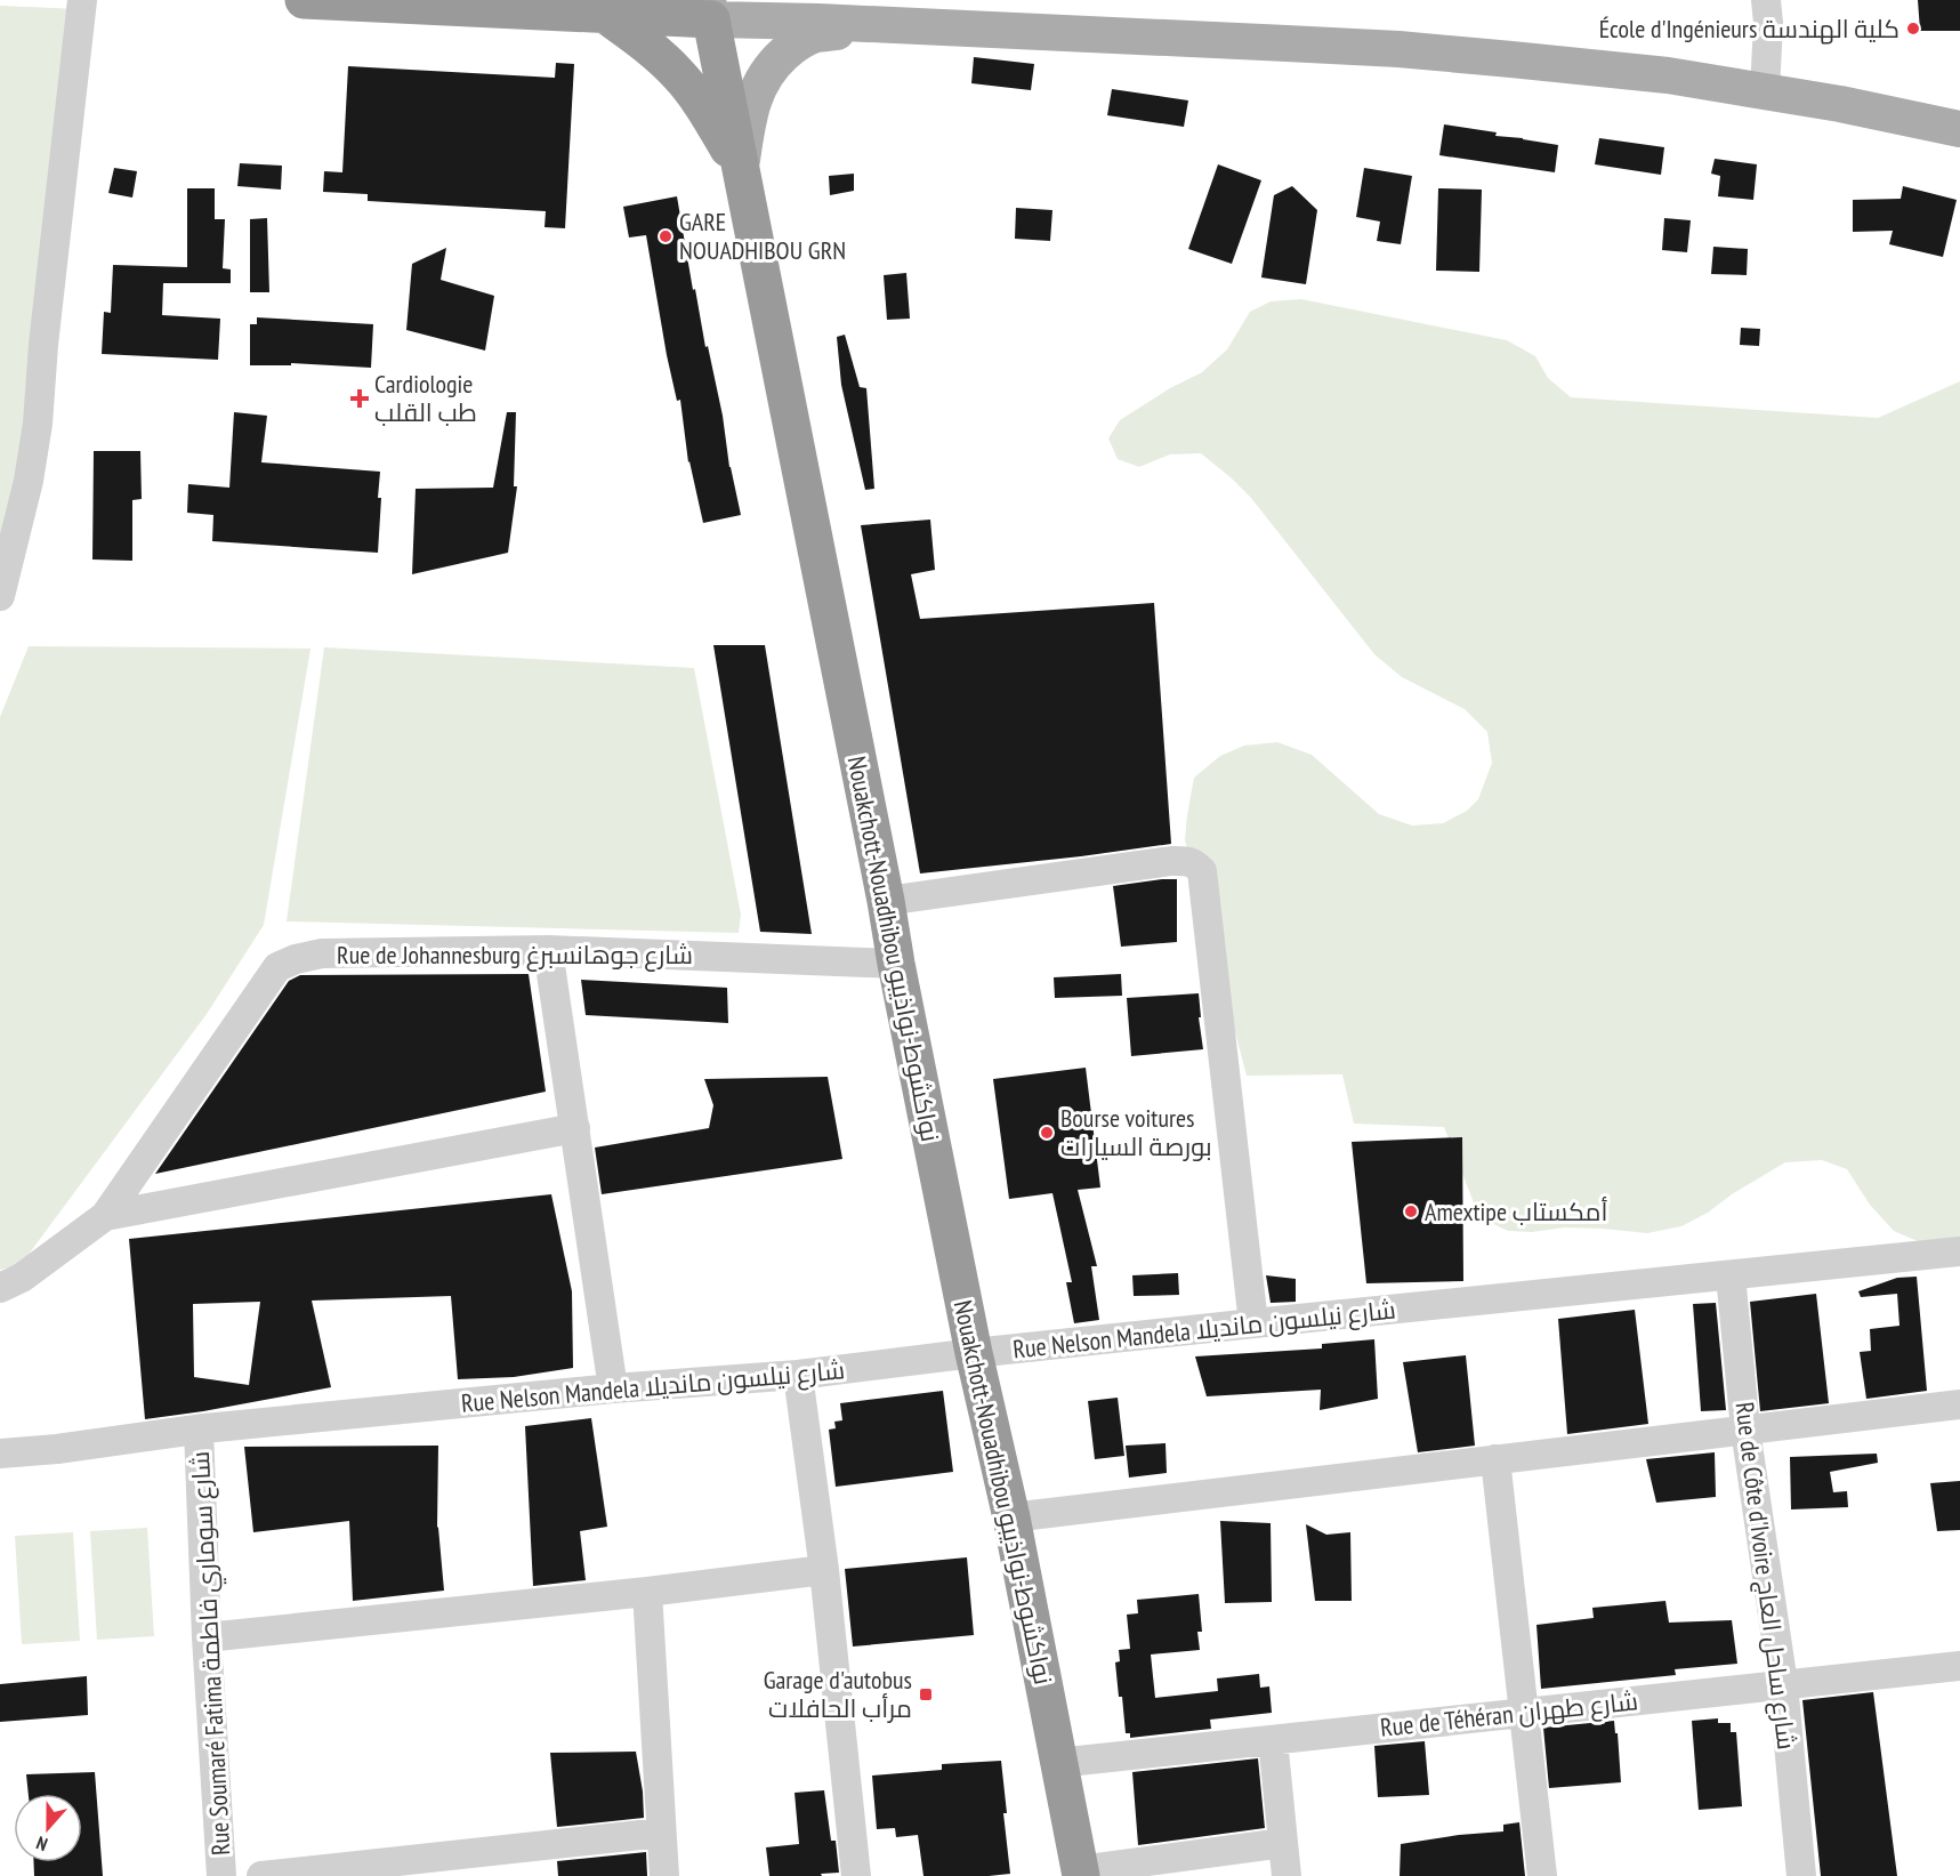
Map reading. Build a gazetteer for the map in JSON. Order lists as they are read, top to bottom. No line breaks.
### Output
{"streets":{"highway":["Nouakchott-Nouadhibou نواكشوط-نواذيبو"],"street":["Rue de Johannesburg شارع جوهانسبرغ","Rue Nelson Mandela شارع نيلسون مانديلا","Rue de Côte d'Ivoire شارع ساحل العاج","Rue Soumaré Fatima شارع سوماري فاطمة","Rue de Téhéran شارع طهران"]},"crossings":[["Nouakchott-Nouadhibou نواكشوط-نواذيبو","Rue de Johannesburg شارع جوهانسبرغ"],["Nouakchott-Nouadhibou نواكشوط-نواذيبو","Rue Nelson Mandela شارع نيلسون مانديلا"],["Nouakchott-Nouadhibou نواكشوط-نواذيبو","Rue de Téhéran شارع طهران"],["Rue Nelson Mandela شارع نيلسون مانديلا","Rue de Côte d'Ivoire شارع ساحل العاج"],["Rue Nelson Mandela شارع نيلسون مانديلا","Rue Soumaré Fatima شارع سوماري فاطمة"],["Rue de Côte d'Ivoire شارع ساحل العاج","Rue de Téhéran شارع طهران"]],"places":{"other":["École d'Ingénieurs كلية الهندسة","GARE NOUADHIBOU GRN","Bourse voitures بورصة السيارات","Amextipe أمكستاب"],"health":["Cardiologie طب القلب"],"transit":["Garage d'autobus مرأب الحافلات"]},"north":"bottom"}
